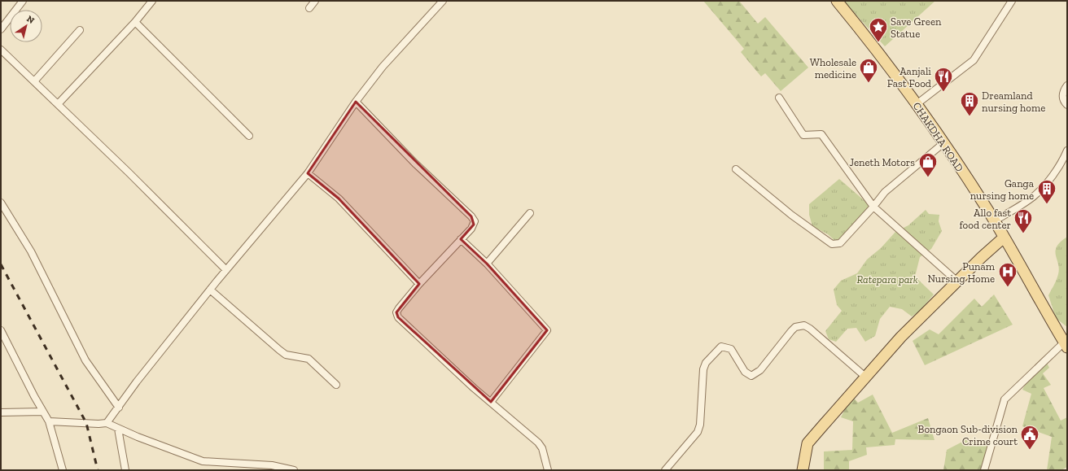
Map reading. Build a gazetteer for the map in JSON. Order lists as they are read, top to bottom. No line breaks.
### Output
{"streets":{"main road":["CHAKDHA ROAD"]},"parks":["Ratepara park"],"places":{"place":["Save Green Statue"],"shop":["Wholesale medicine","Jeneth Motors"],"restaurant":["Aanjali Fast Food","Allo fast food center"],"building":["Dreamland nursing home","Ganga nursing home"],"hospital":["Punam Nursing Home"],"public building":["Bongaon Sub-division Crime court"]},"north":"top right"}
